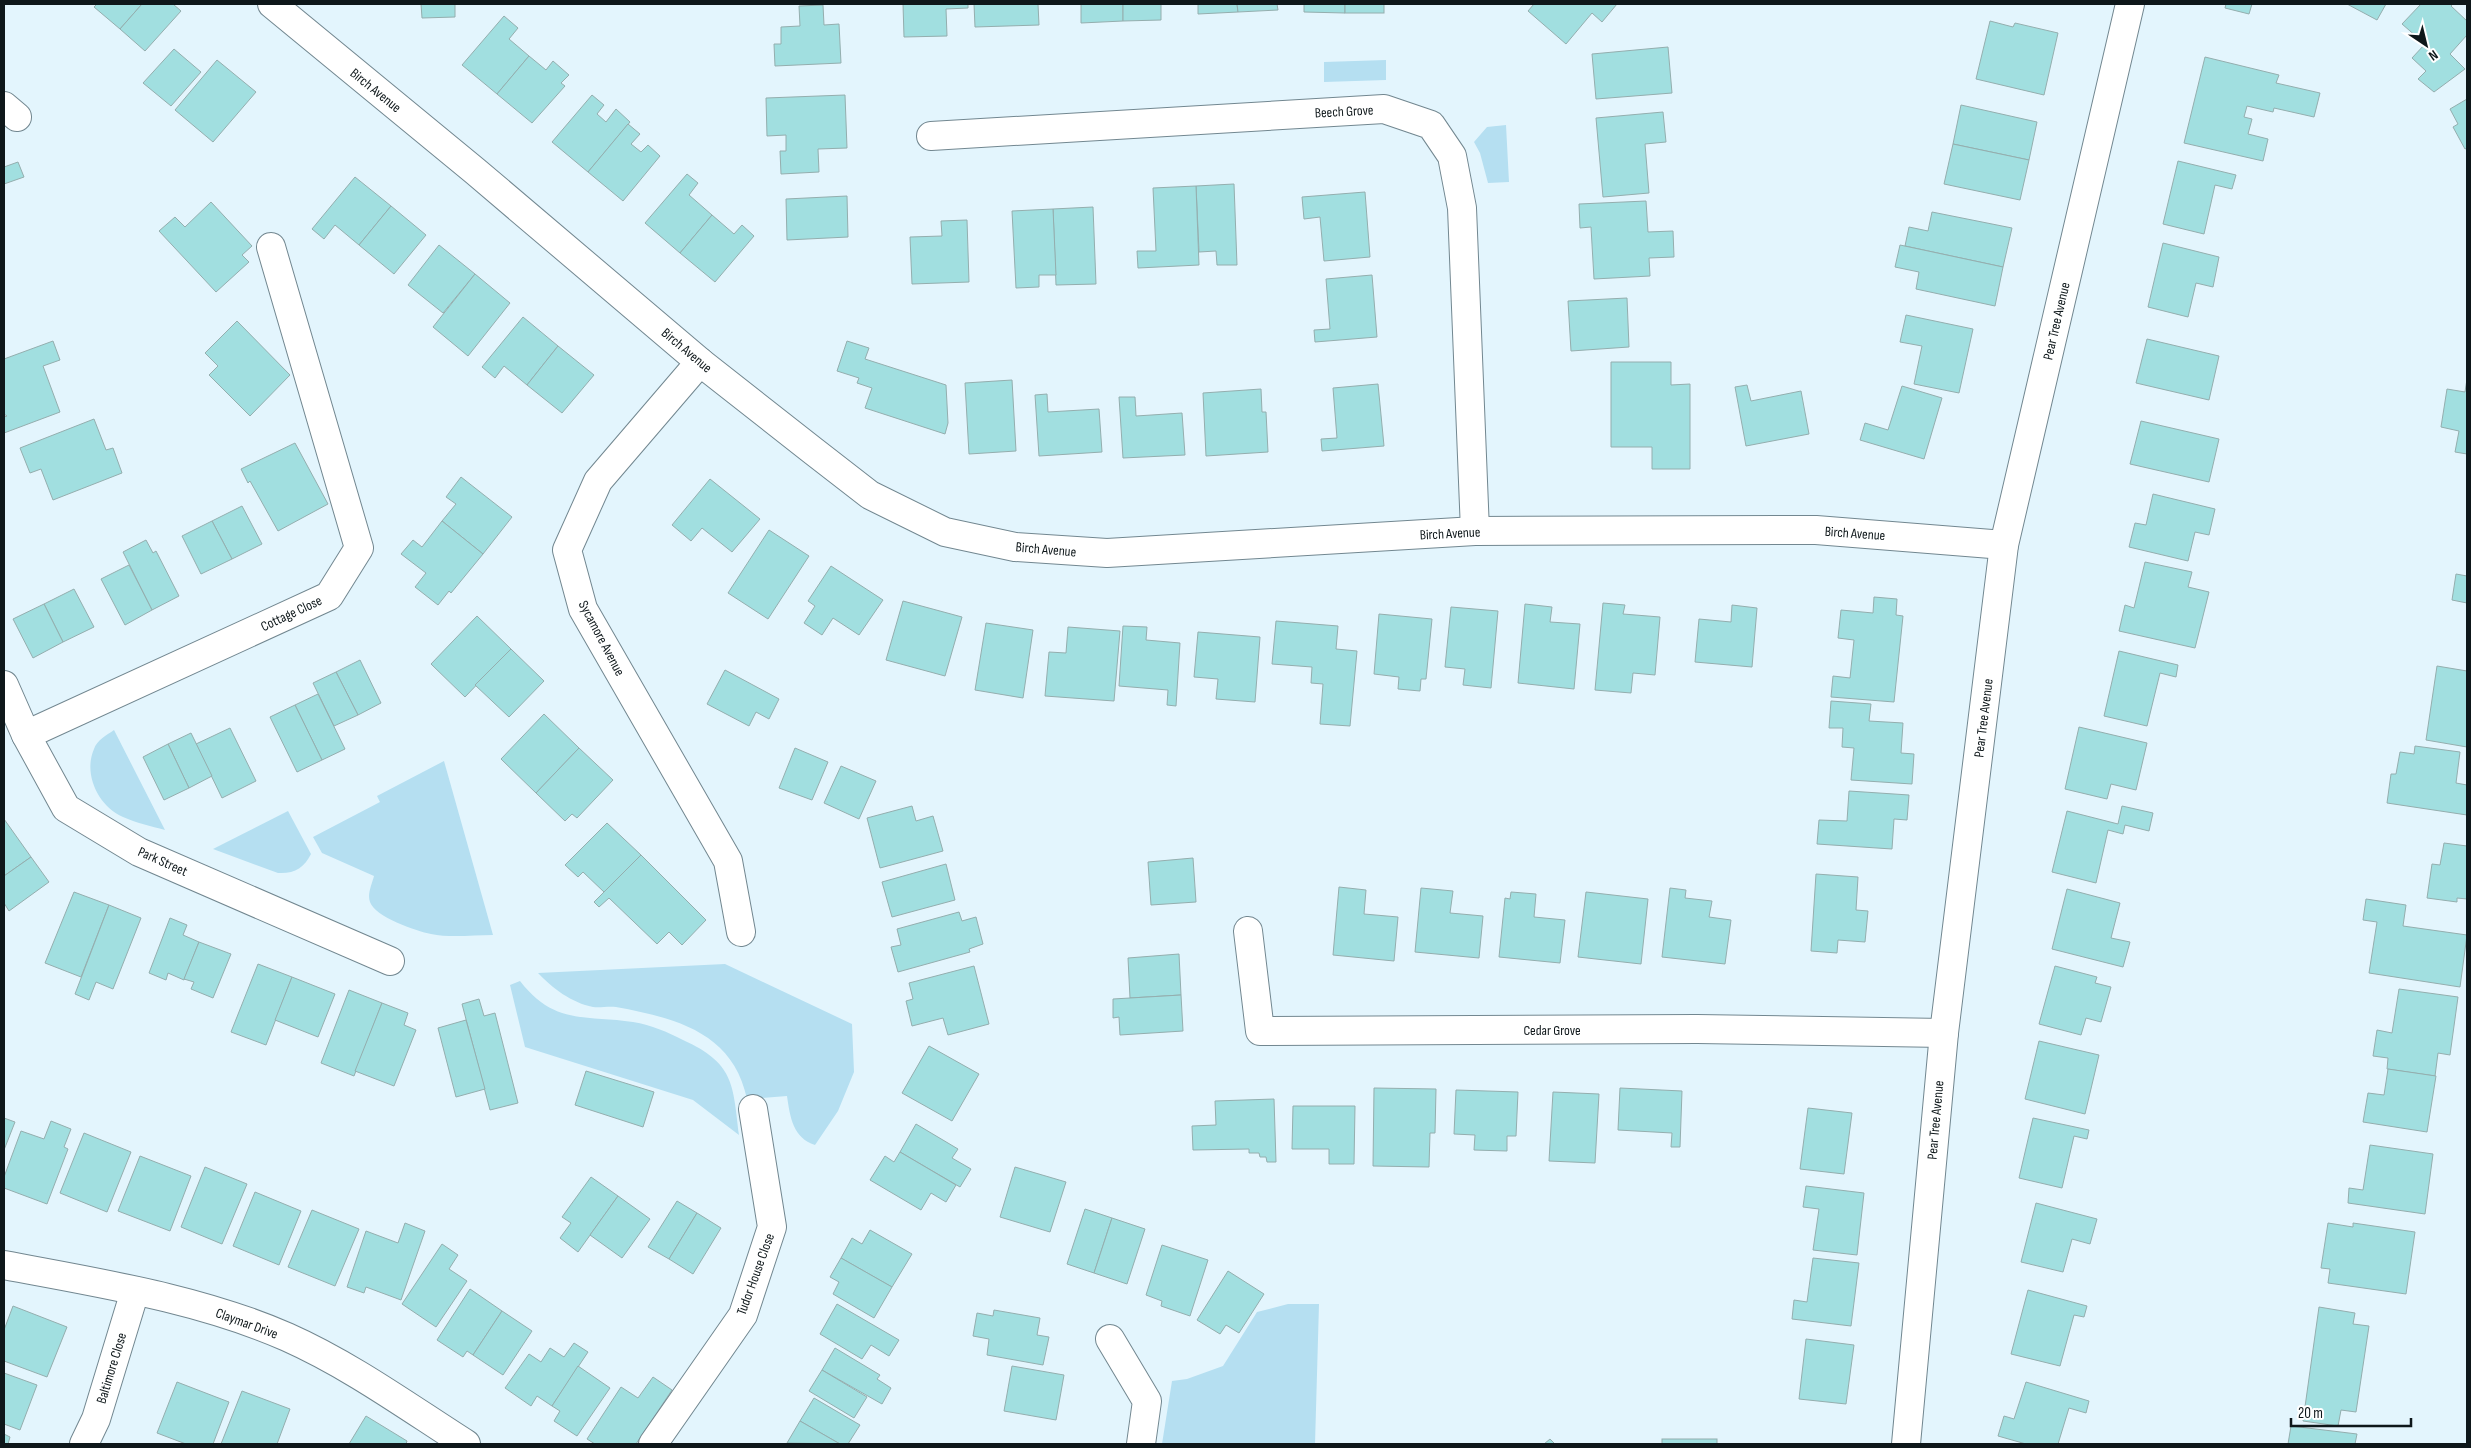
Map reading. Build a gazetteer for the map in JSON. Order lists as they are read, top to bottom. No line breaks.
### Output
{"streets":{"street":["Birch Avenue","Beech Grove","Pear Tree Avenue","Cottage Close","Sycamore Avenue","Park Street","Cedar Grove","Tudor House Close","Claymar Drive","Baltimore Close"]},"crossings":[["Birch Avenue","Beech Grove"],["Birch Avenue","Pear Tree Avenue"],["Birch Avenue","Sycamore Avenue"],["Pear Tree Avenue","Cedar Grove"],["Cottage Close","Park Street"],["Claymar Drive","Baltimore Close"]],"scale_bar":"20 m","north":"bottom right"}
